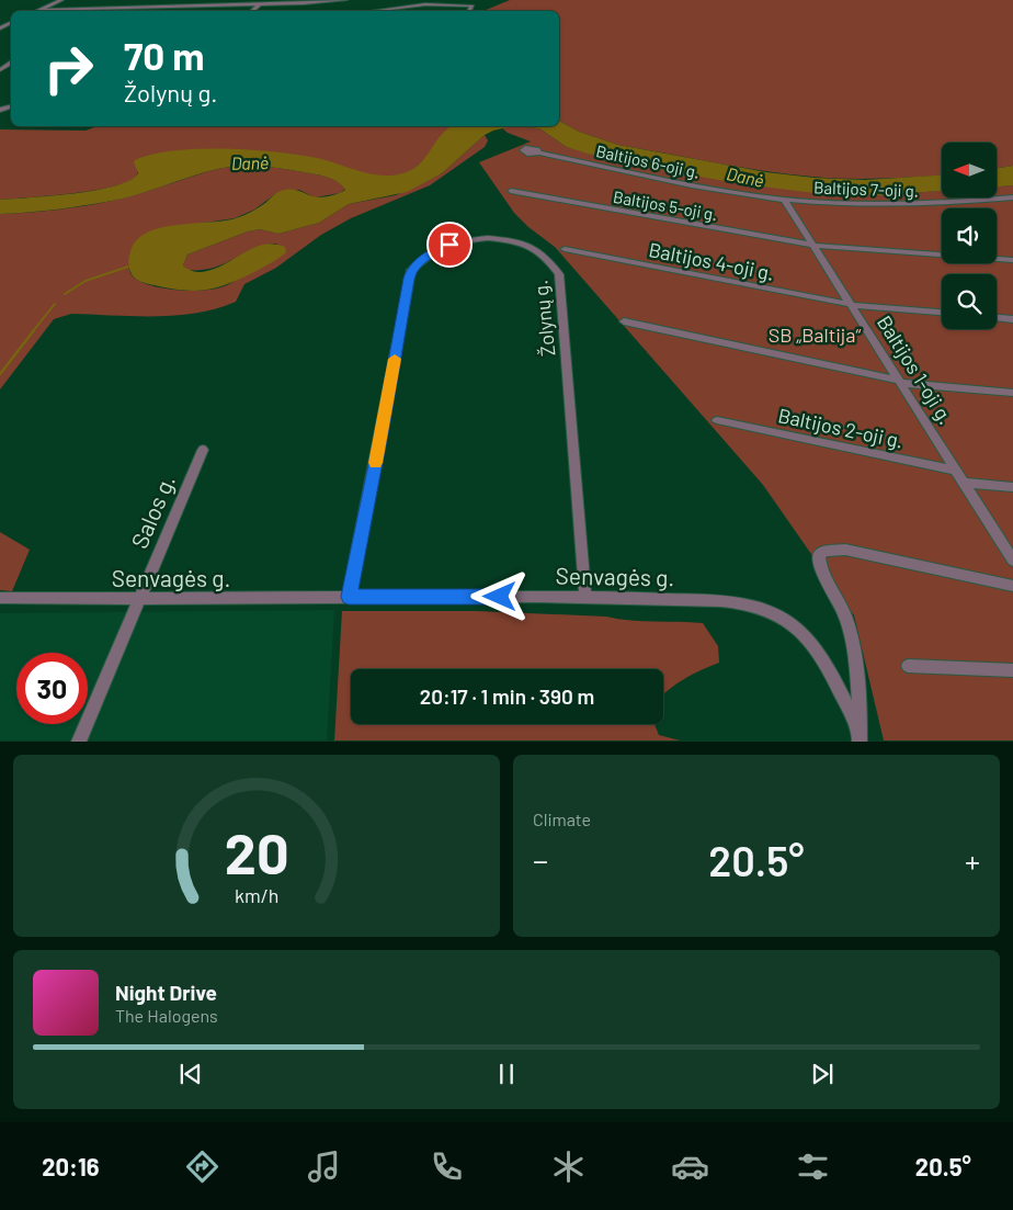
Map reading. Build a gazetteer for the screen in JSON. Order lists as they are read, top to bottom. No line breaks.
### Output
{"streets":{"street":["Baltijos 6-oji g.","Baltijos 7-oji g.","Baltijos 5-oji g.","Baltijos 4-oji g.","Žolynų g.","Baltijos 1-oji g.","Baltijos 2-oji g.","Salos g.","Senvagės g."]},"crossings":[["Baltijos 6-oji g.","Baltijos 7-oji g."],["Baltijos 6-oji g.","Baltijos 1-oji g."],["Baltijos 7-oji g.","Baltijos 1-oji g."],["Baltijos 5-oji g.","Baltijos 1-oji g."],["Baltijos 4-oji g.","Baltijos 1-oji g."],["Žolynų g.","Senvagės g."],["Baltijos 1-oji g.","Baltijos 2-oji g."],["Salos g.","Senvagės g."]],"water":["Danė"],"parks":["SB „Baltija“"],"north":"left","page":{"turn":["70 m","Žolynų g."],"limit":"30","trip":"20:17 · 1 min · 390 m","tile":"Climate","heat":["−","20.5°","+"],"song":["Night Drive","The Halogens"],"tabs":["20:16","20.5°"],"gauge":["20","km/h"]}}
